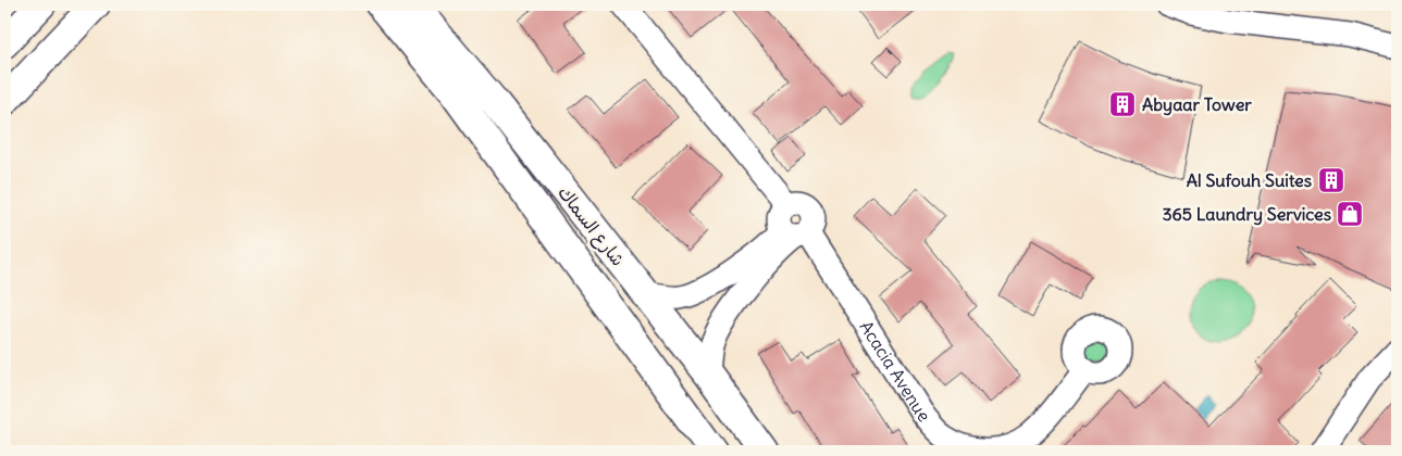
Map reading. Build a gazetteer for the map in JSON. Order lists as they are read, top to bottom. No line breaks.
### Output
{"streets":{"street":["شارع السماك","Acacia Avenue"]},"places":{"building":["Abyaar Tower","Al Sufouh Suites"],"shop":["365 Laundry Services"]}}
